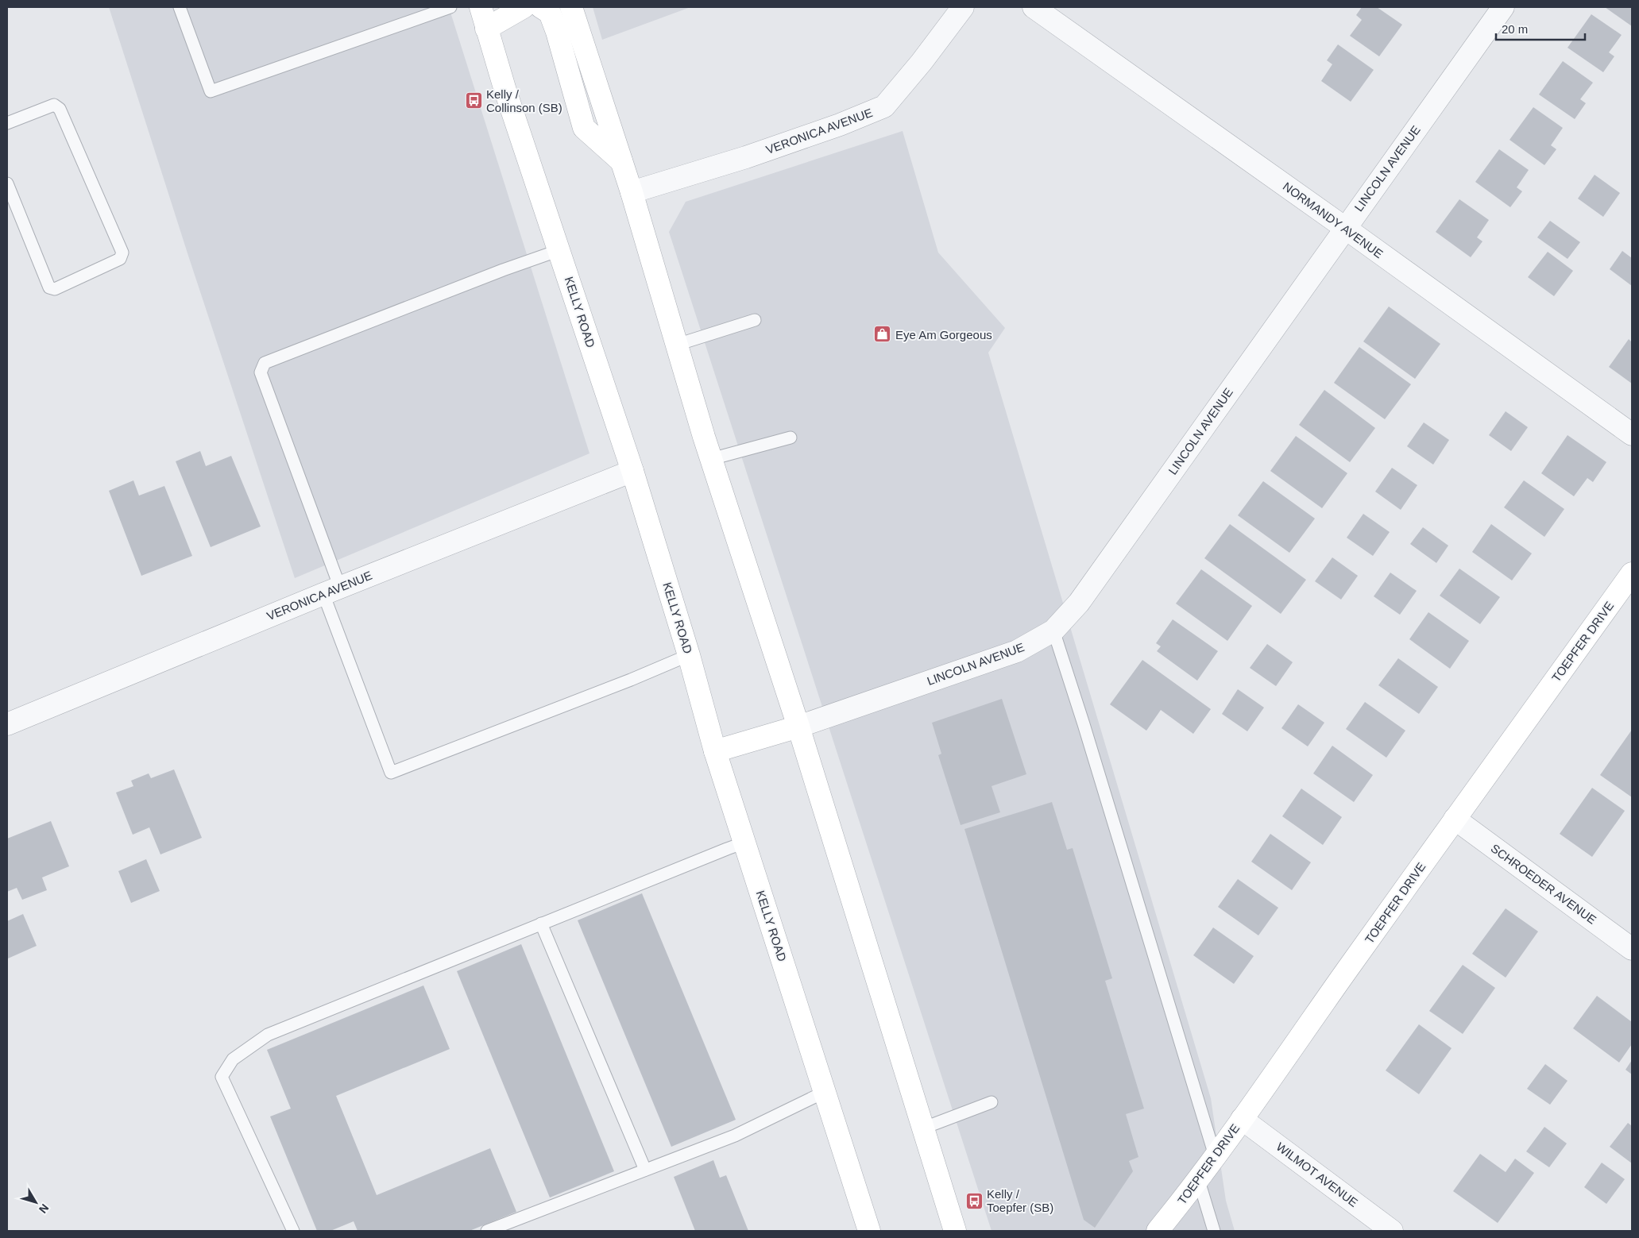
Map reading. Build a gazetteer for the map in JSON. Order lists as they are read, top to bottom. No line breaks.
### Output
{"streets":{"street":["VERONICA AVENUE","LINCOLN AVENUE","NORMANDY AVENUE","KELLY ROAD","TOEPFER DRIVE","SCHROEDER AVENUE","WILMOT AVENUE"]},"crossings":[["VERONICA AVENUE","KELLY ROAD"],["LINCOLN AVENUE","NORMANDY AVENUE"],["TOEPFER DRIVE","SCHROEDER AVENUE"],["TOEPFER DRIVE","WILMOT AVENUE"]],"places":{"bus stop":["Kelly / Collinson (SB)","Kelly / Toepfer (SB)"],"shop":["Eye Am Gorgeous"]},"scale_bar":"20 m","north":"bottom right"}
